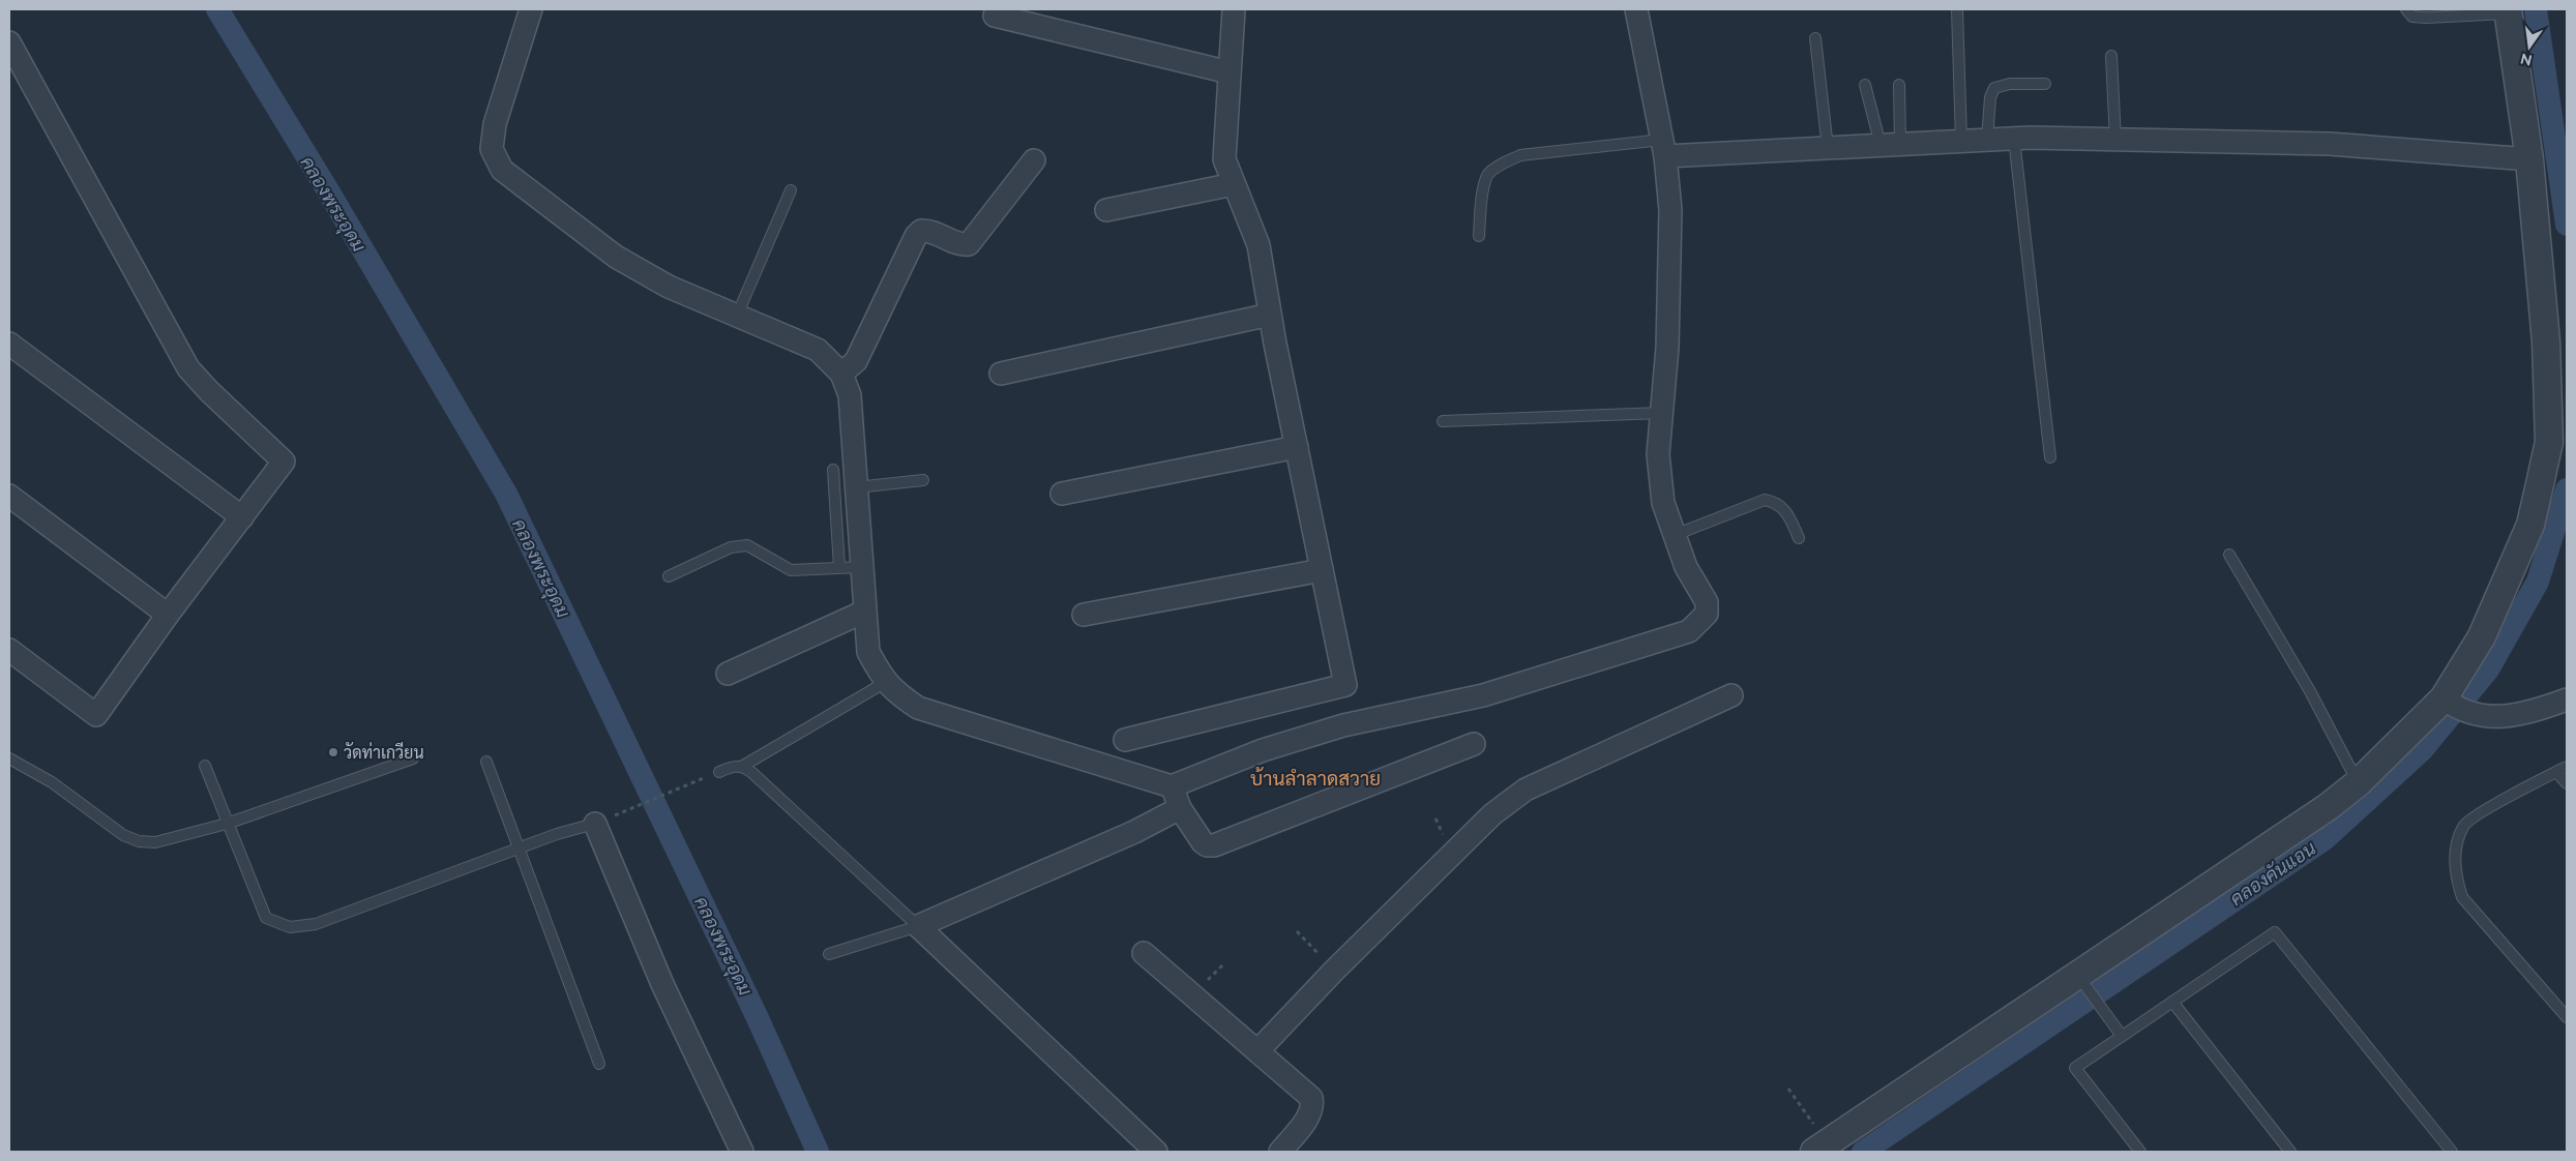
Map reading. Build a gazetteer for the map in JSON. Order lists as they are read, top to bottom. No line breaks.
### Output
{"districts":["บ้านลำลาดสวาย"],"water":["คลองพระอุดม","คลองคันแอน"],"places":["วัดท่าเกวียน"],"north":"bottom"}
